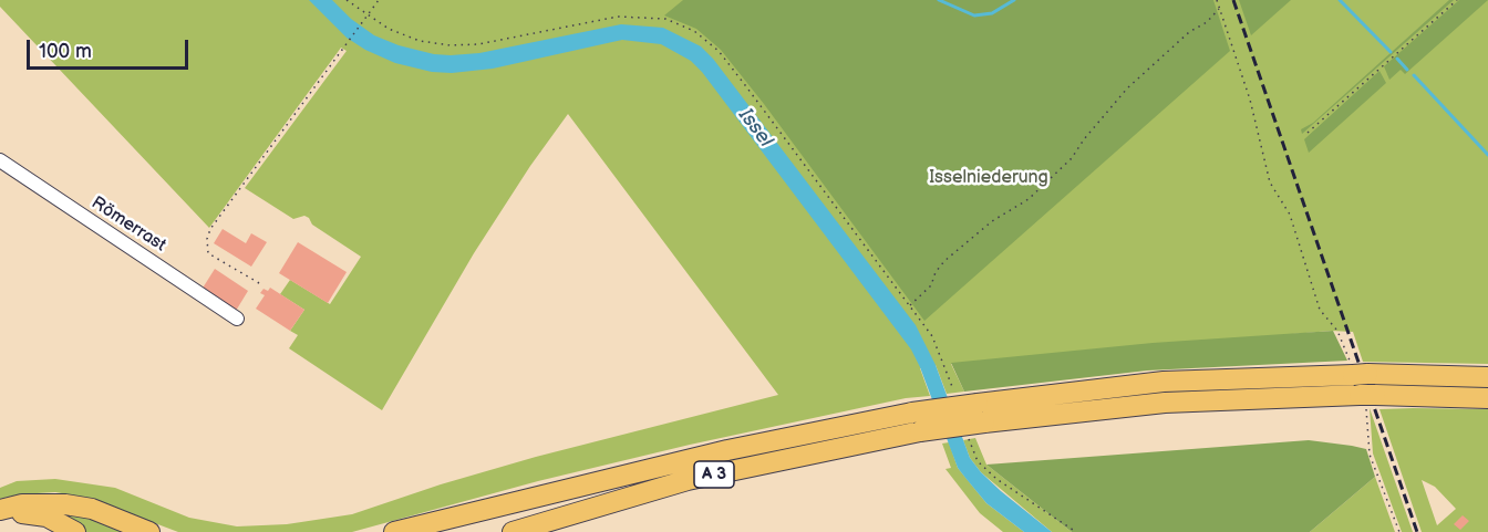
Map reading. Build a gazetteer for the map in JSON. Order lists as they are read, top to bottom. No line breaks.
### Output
{"streets":{"highway":["A 3"],"street":["Römerrast"]},"water":["Issel"],"parks":["Isselniederung"],"scale_bar":"100 m"}
